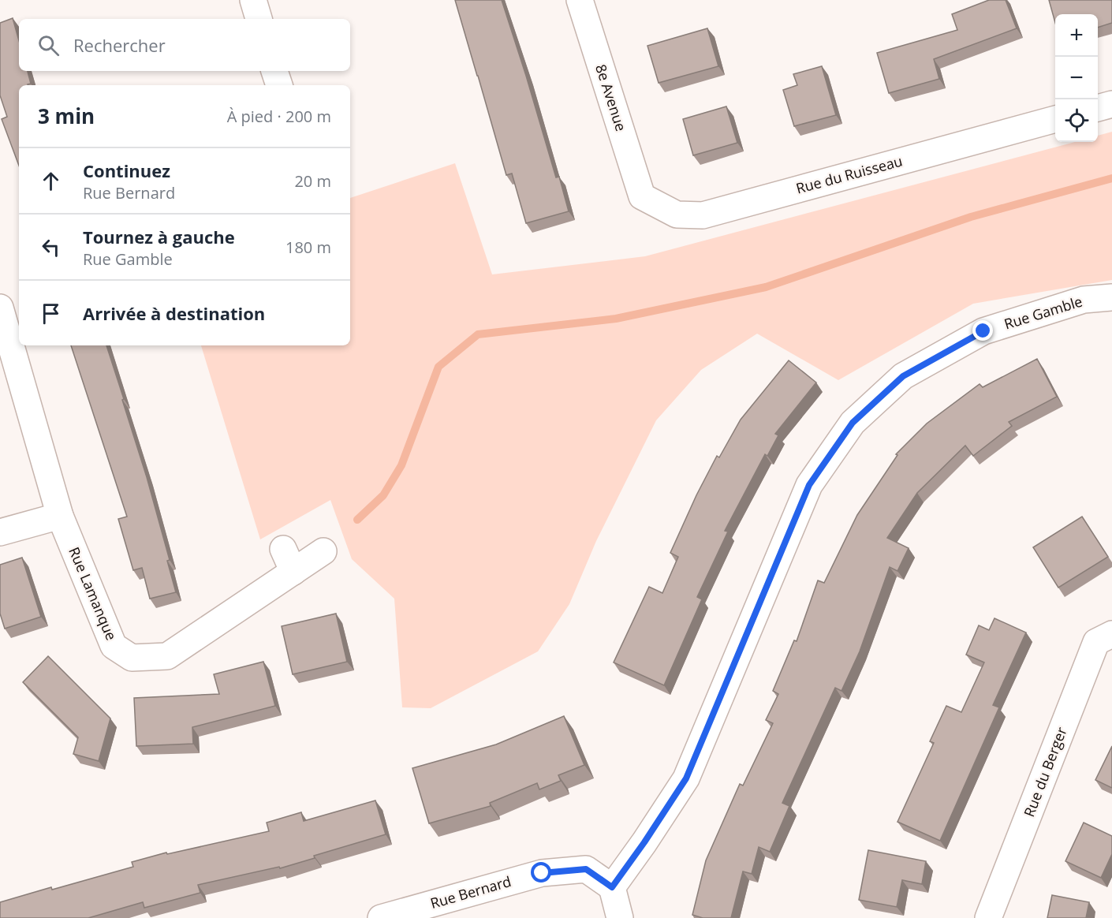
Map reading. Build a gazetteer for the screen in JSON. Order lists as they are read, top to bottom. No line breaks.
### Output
{"streets":{"street":["8e Avenue","Rue du Ruisseau","Rue Gamble","Rue Lamanque","Rue du Berger","Rue Bernard"]},"crossings":[["8e Avenue","Rue du Ruisseau"],["Rue Gamble","Rue Bernard"]],"page":{"map_buttons":["+","−"],"search":"Rechercher","heading":["3 min","À pied · 200 m"],"list":[["Continuez","Rue Bernard","20 m"],["Tournez à gauche","Rue Gamble","180 m"],"Arrivée à destination"]}}
